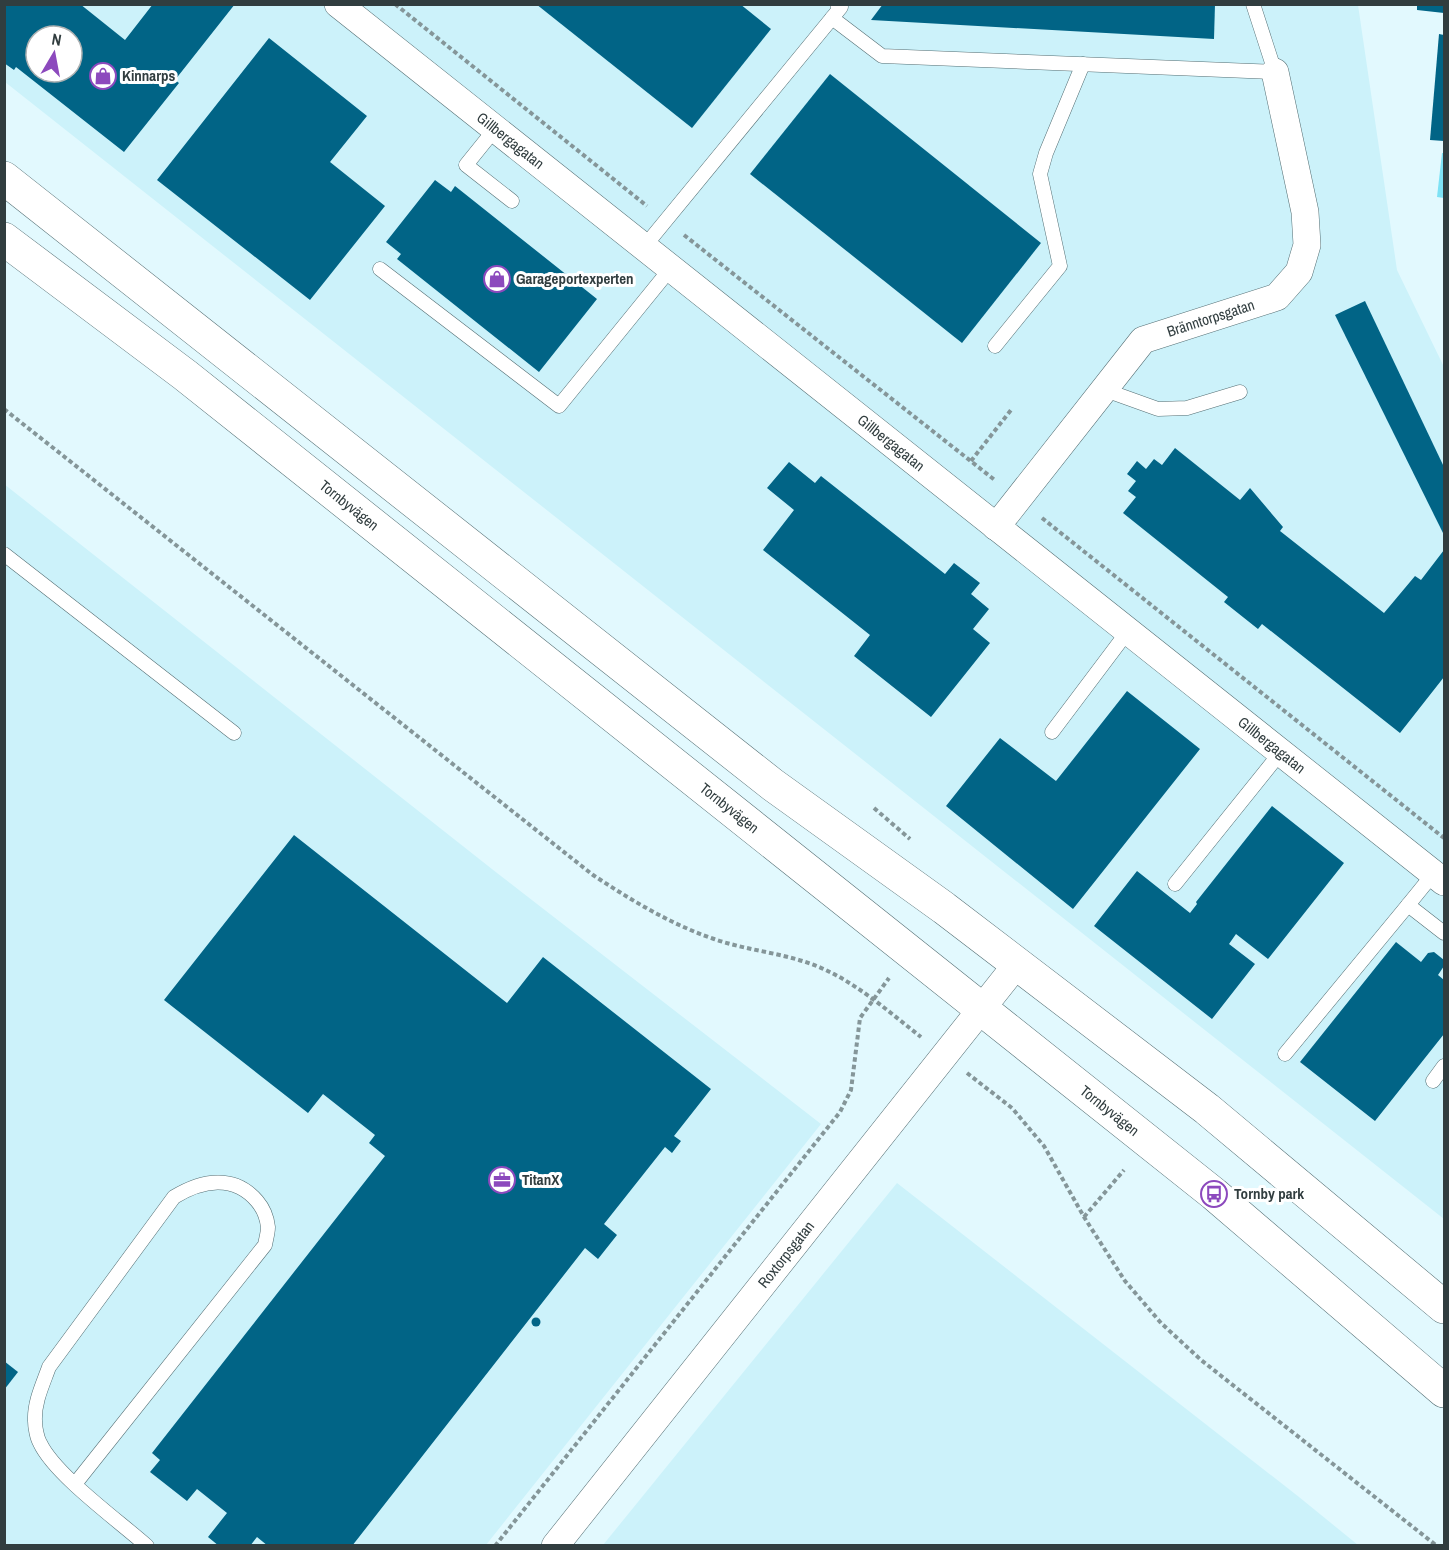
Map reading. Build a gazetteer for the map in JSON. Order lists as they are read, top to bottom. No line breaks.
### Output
{"streets":{"main road":["Tornbyvägen"],"street":["Gillbergagatan","Bränntorpsgatan","Roxtorpsgatan"]},"crossings":[["Gillbergagatan","Bränntorpsgatan"],["Tornbyvägen","Roxtorpsgatan"]],"places":{"shop":["Kinnarps","Garageportexperten"],"office":["TitanX"],"bus stop":["Tornby park"]},"north":"top"}
